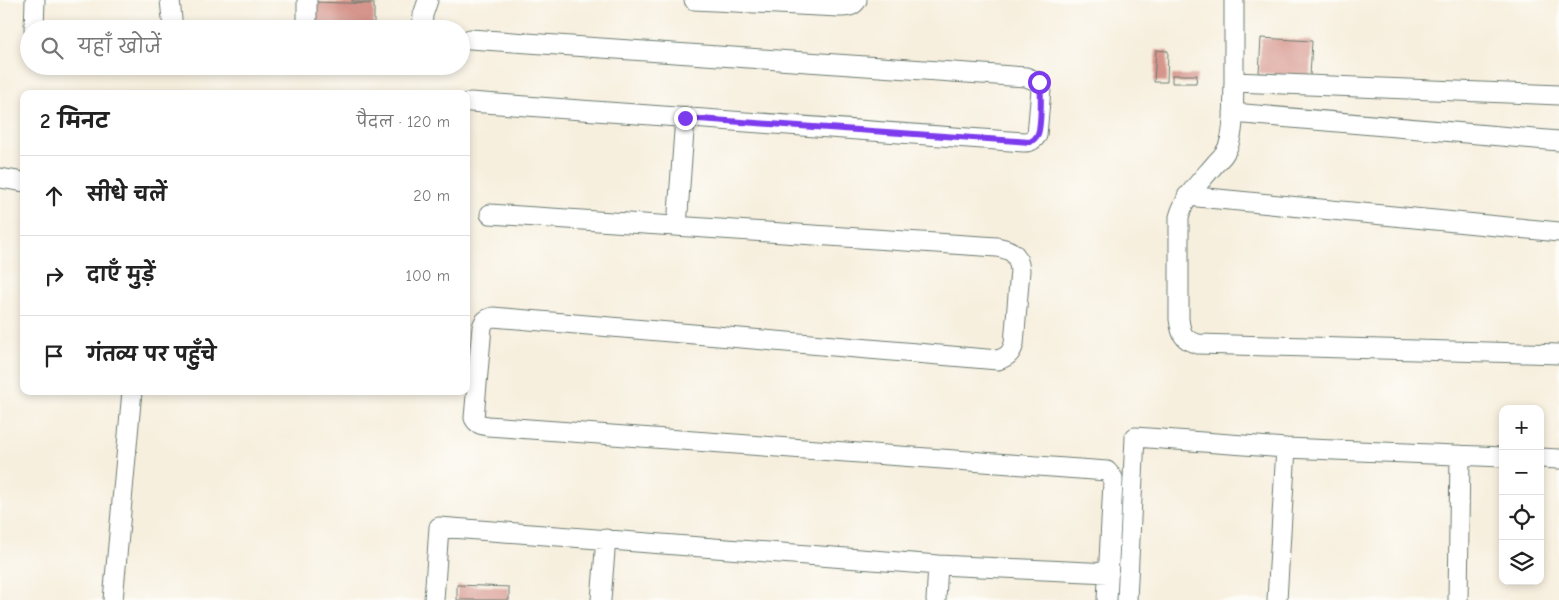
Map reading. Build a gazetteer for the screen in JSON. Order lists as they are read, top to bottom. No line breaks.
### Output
{"page":{"search":"यहाँ खोजें","heading":["2 मिनट","पैदल · 120 m"],"list":[["सीधे चलें","20 m"],["दाएँ मुड़ें","100 m"],"गंतव्य पर पहुँचे"],"map_buttons":["+","−"]}}
